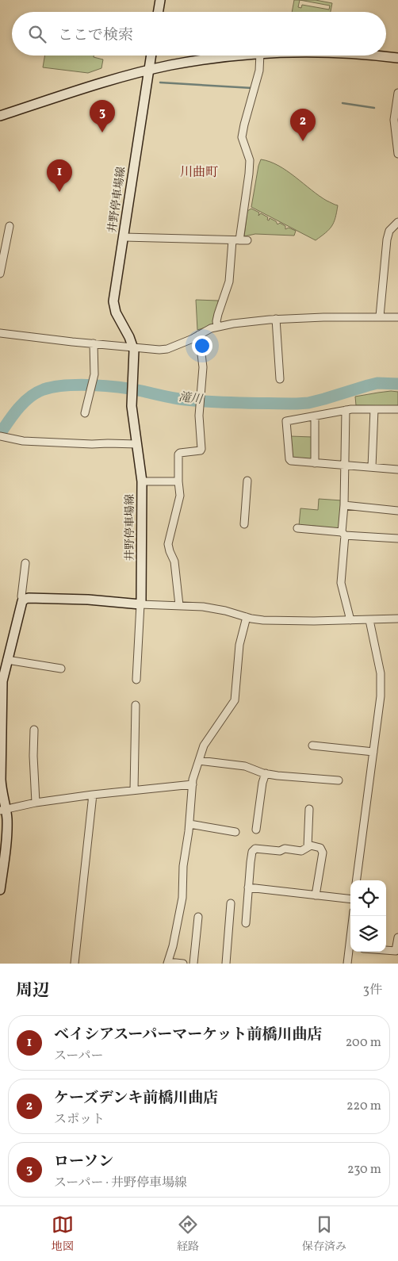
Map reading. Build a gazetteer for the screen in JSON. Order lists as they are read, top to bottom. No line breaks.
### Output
{"streets":{"main road":["井野停車場線"]},"districts":["川曲町"],"water":["滝川"],"page":{"search":"ここで検索","pins":["3","2","1"],"heading":["周辺","3件"],"list":[{"mark":"1","name":"ベイシアスーパーマーケット前橋川曲店","note":"スーパー","value":"200 m"},{"mark":"2","name":"ケーズデンキ前橋川曲店","note":"スポット","value":"220 m"},{"mark":"3","name":"ローソン","note":"スーパー · 井野停車場線","value":"230 m"}],"nav":["地図","経路","保存済み"]}}
